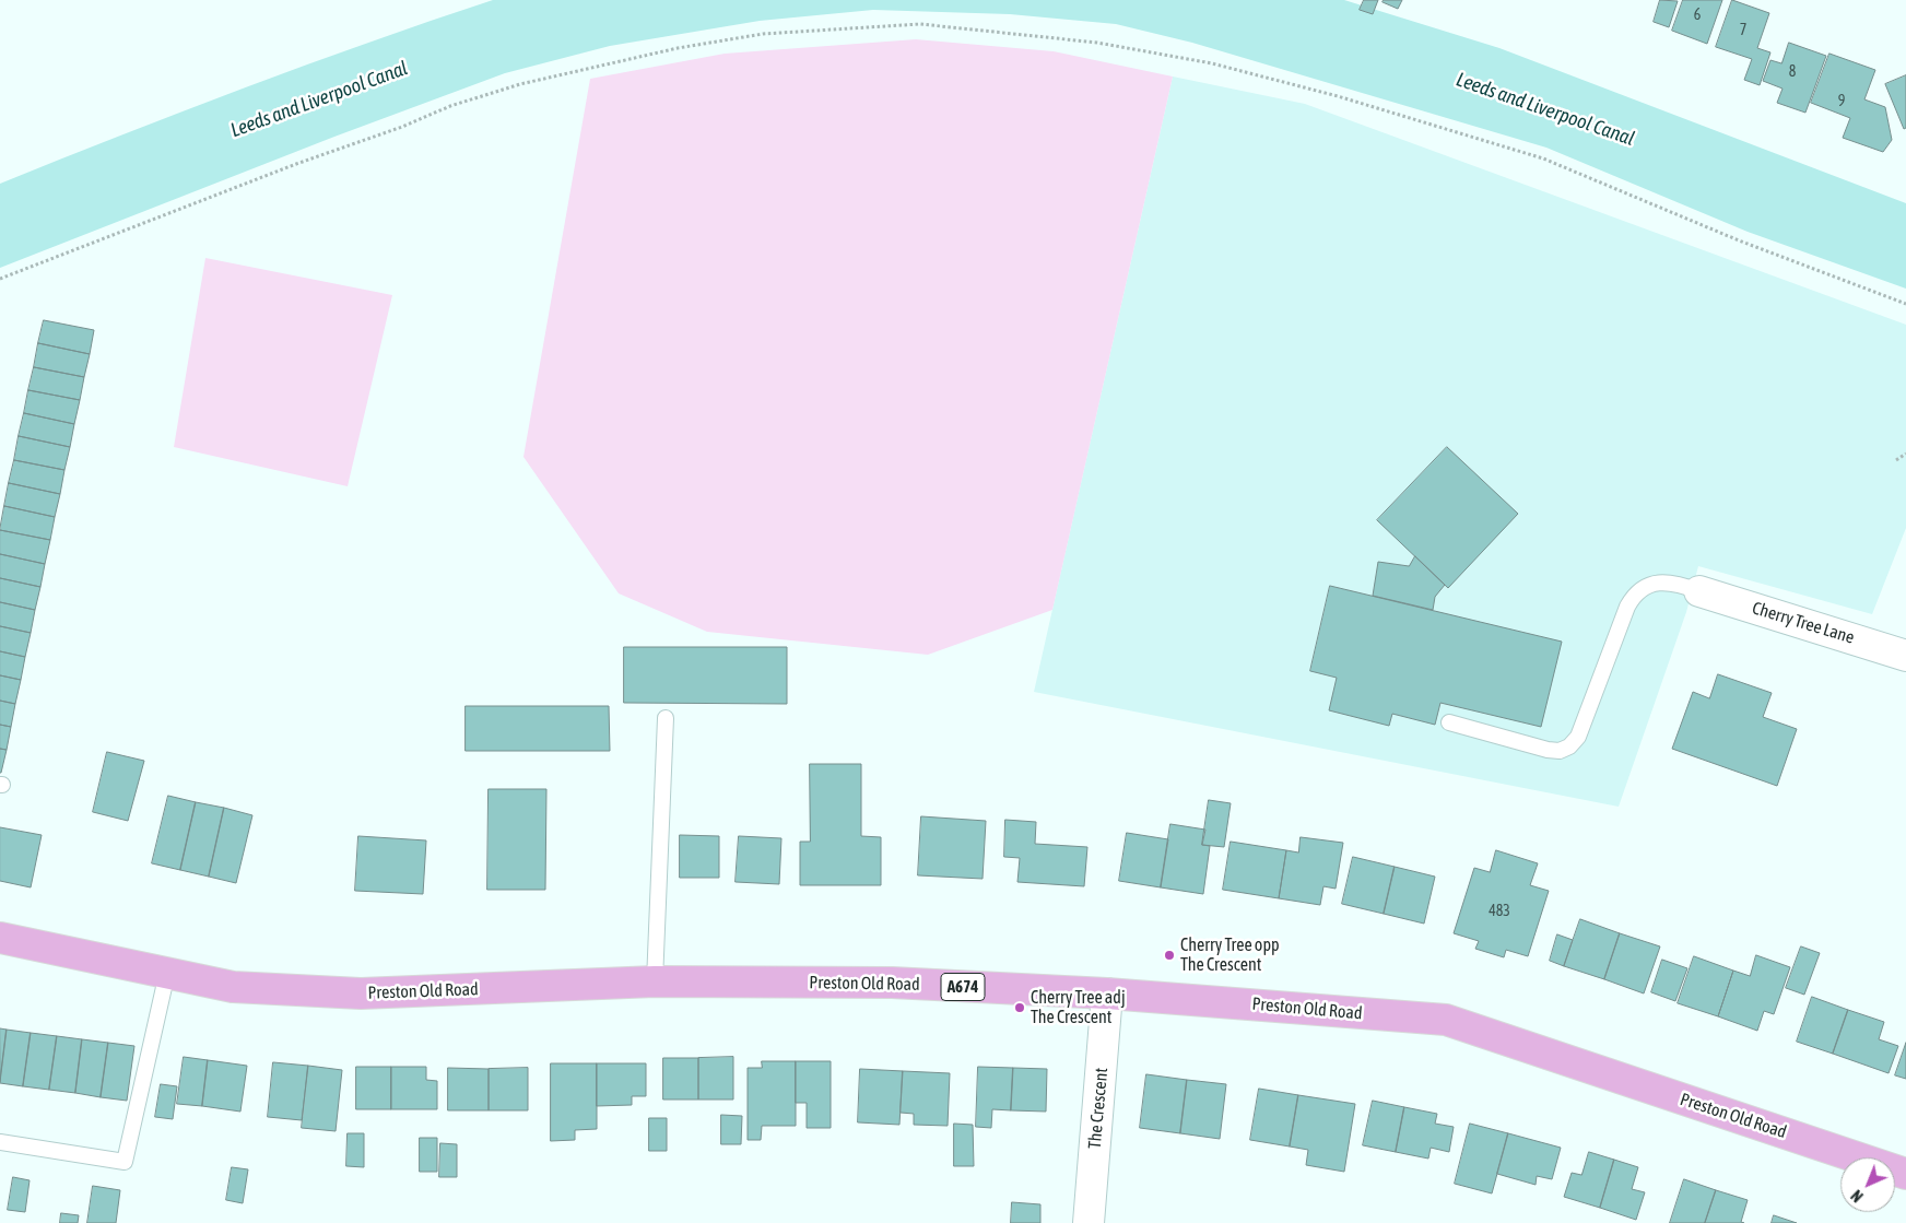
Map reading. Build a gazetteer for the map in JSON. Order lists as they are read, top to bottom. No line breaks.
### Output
{"streets":{"main road":["Preston Old Road","A674"],"street":["Cherry Tree Lane","The Crescent"]},"crossings":[["Preston Old Road","The Crescent"]],"water":["Leeds and Liverpool Canal"],"places":["Cherry Tree opp The Crescent","Cherry Tree adj The Crescent"],"house_numbers":["6","7","8","9","483"],"north":"bottom left"}
